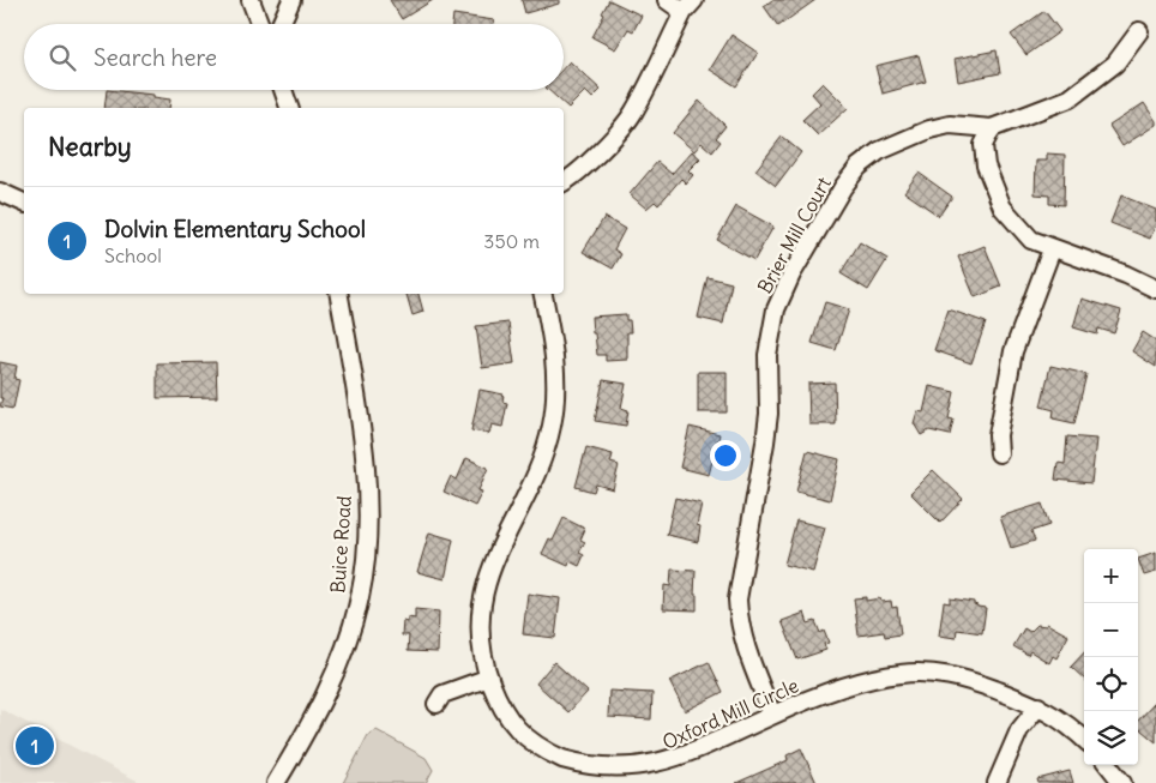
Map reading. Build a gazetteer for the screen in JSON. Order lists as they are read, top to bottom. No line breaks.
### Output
{"streets":{"street":["Brier Mill Court","Buice Road","Oxford Mill Circle"]},"crossings":[["Brier Mill Court","Oxford Mill Circle"]],"page":{"search":"Search here","heading":"Nearby","list":[{"mark":"1","name":"Dolvin Elementary School","note":"School","value":"350 m"}],"map_buttons":["+","−"],"pins":"1"}}
